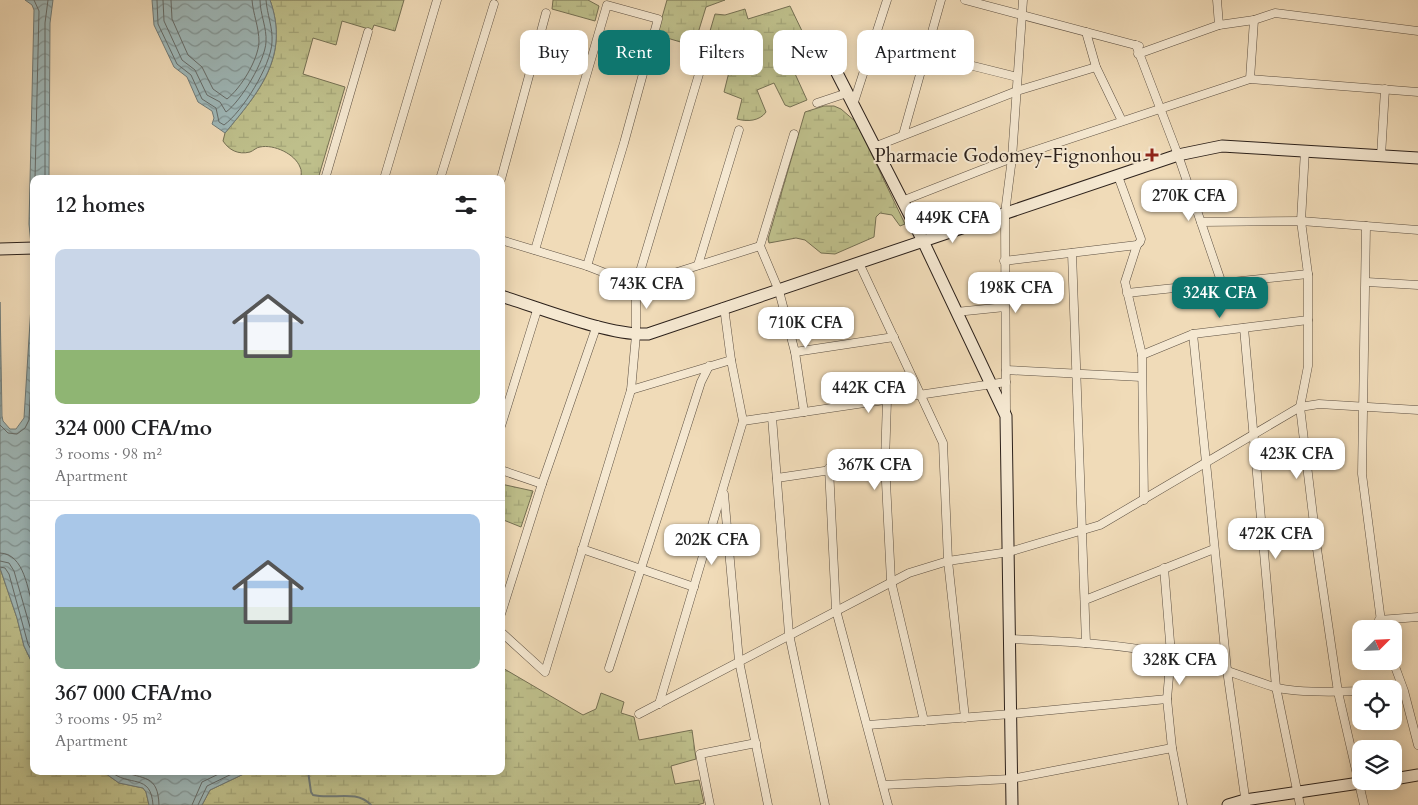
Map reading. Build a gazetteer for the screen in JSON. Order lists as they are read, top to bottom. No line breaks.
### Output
{"places":{"health":["Pharmacie Godomey-Fignonhou"]},"north":"top right","page":{"chip":["Buy","Rent","Filters","New","Apartment"],"heading":"12 homes","price":["270K CFA","449K CFA","743K CFA","198K CFA","324K CFA","710K CFA","442K CFA","423K CFA","367K CFA","472K CFA","202K CFA","328K CFA"],"list":[{"name":"324 000 CFA/mo","note":"3 rooms · 98 m² · Apartment"},{"name":"367 000 CFA/mo","note":"3 rooms · 95 m² · Apartment"}]}}
